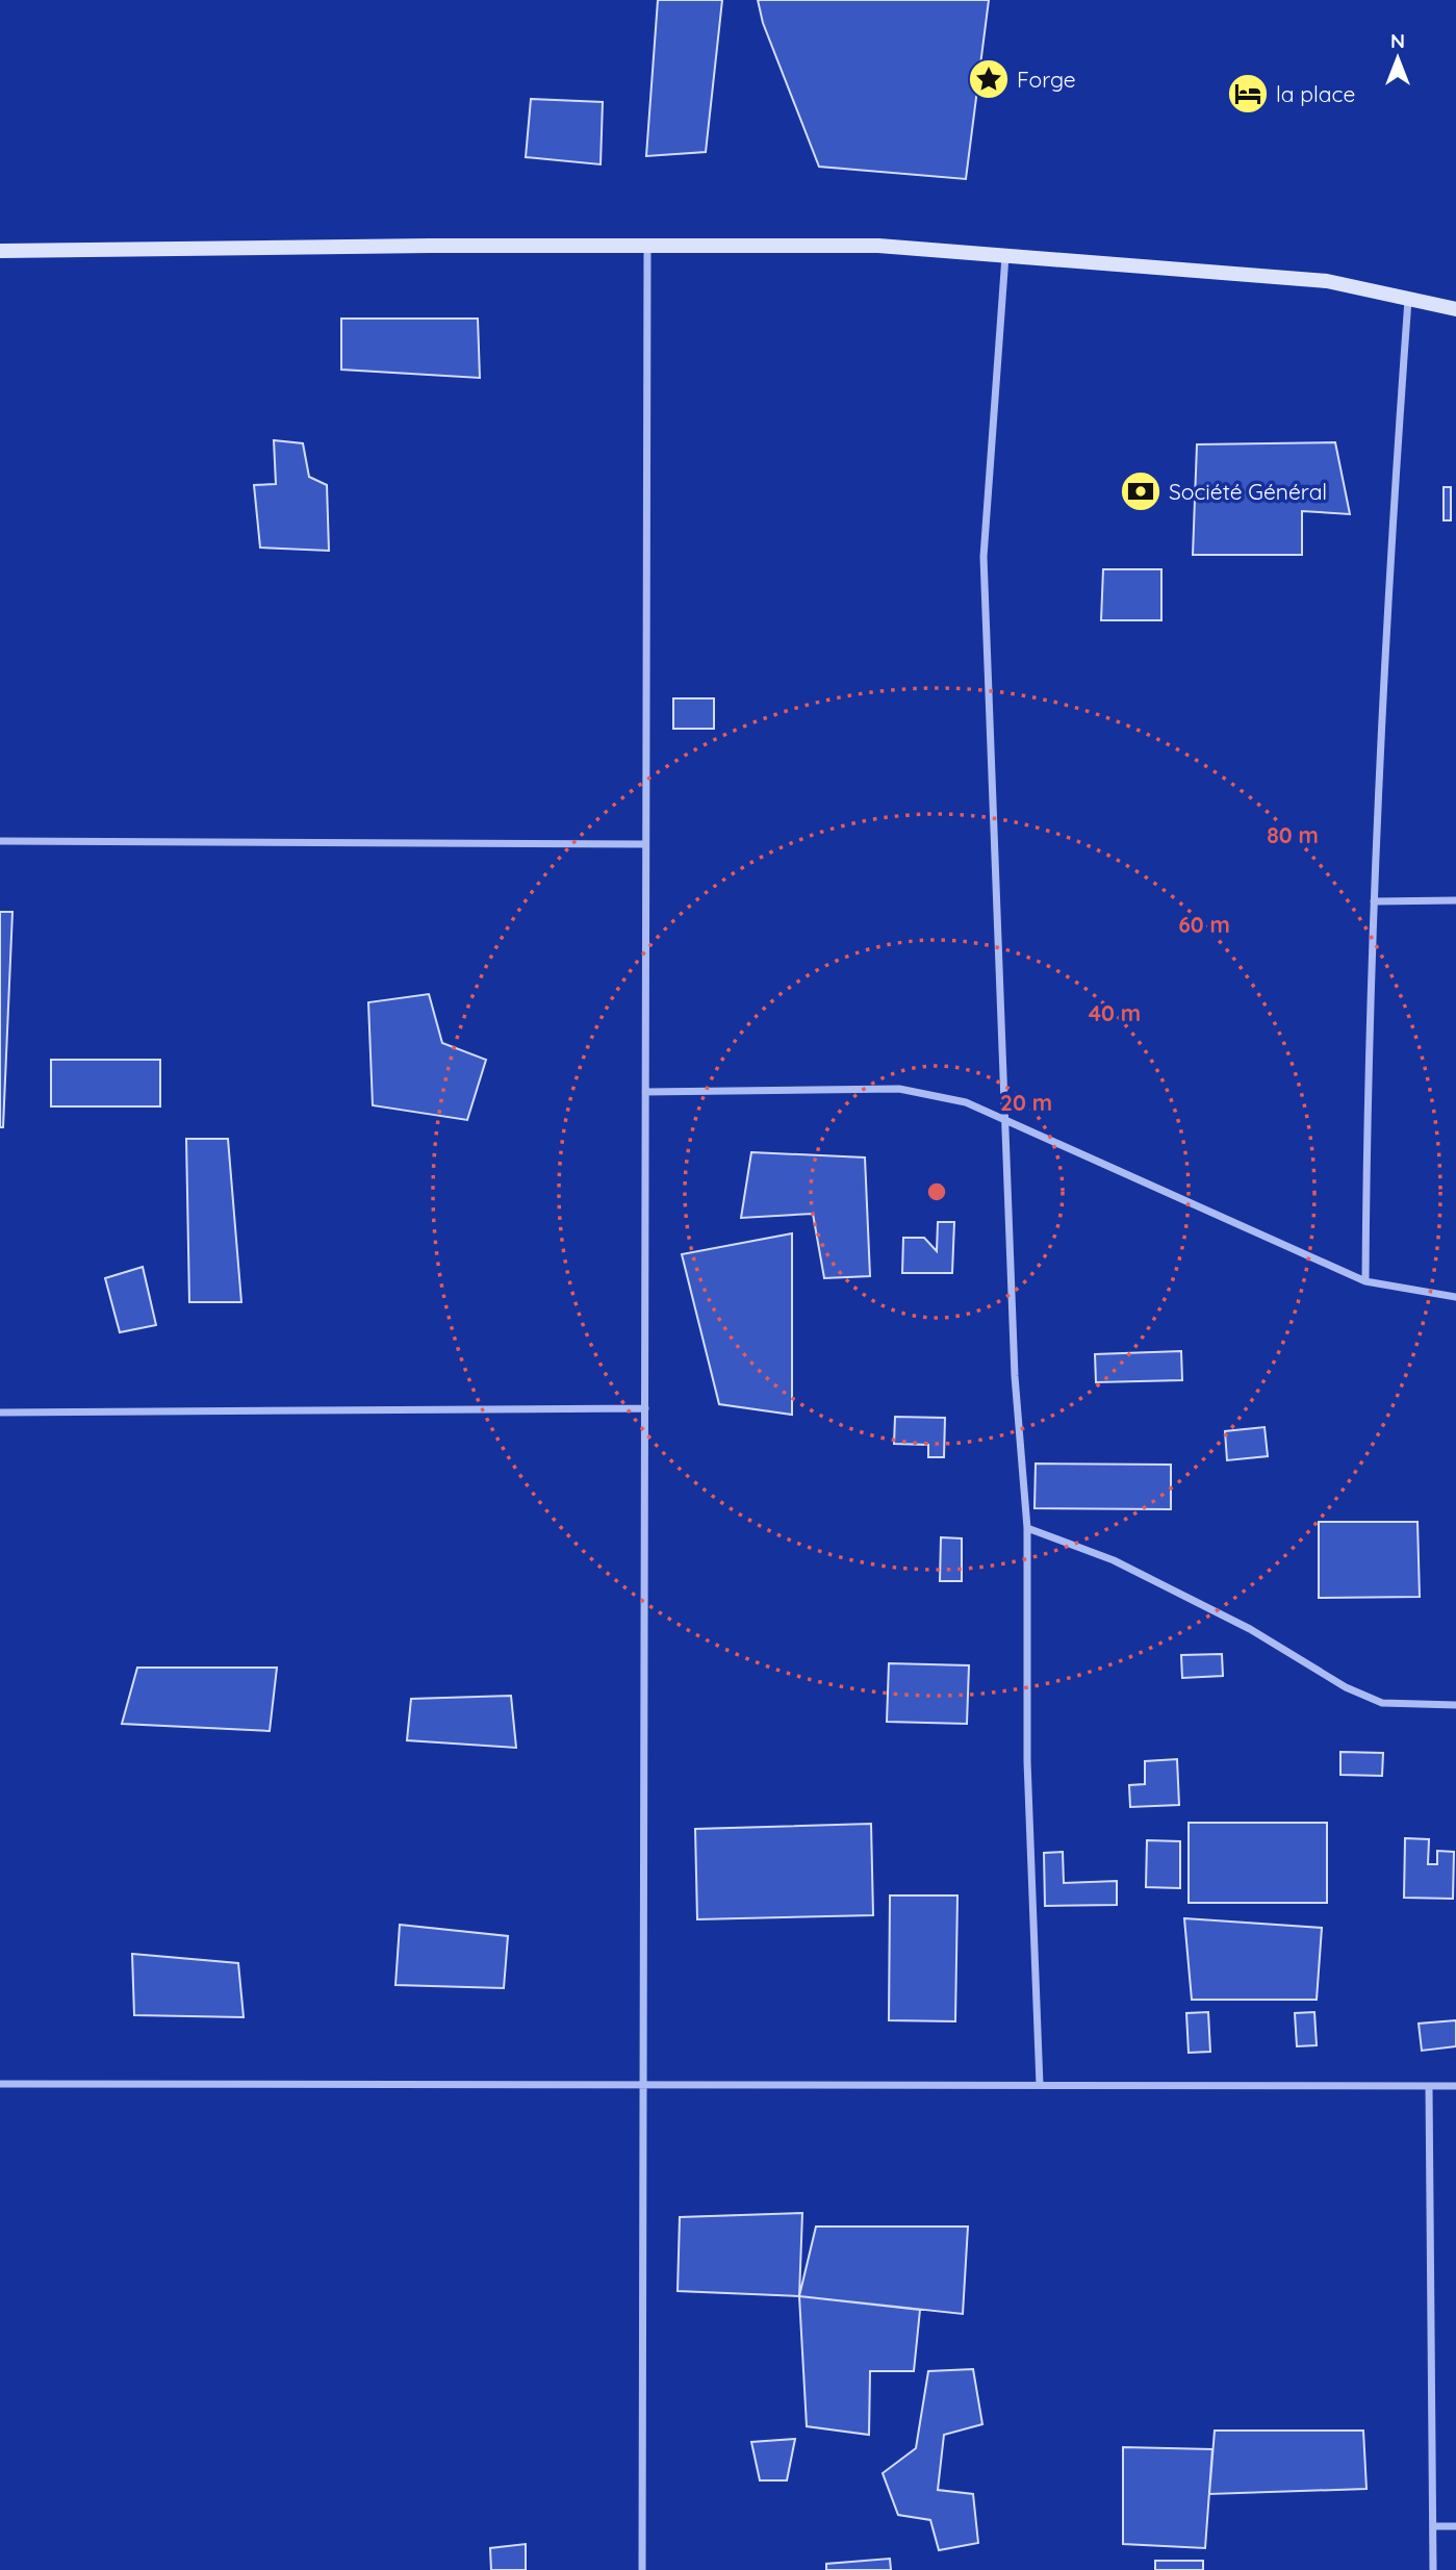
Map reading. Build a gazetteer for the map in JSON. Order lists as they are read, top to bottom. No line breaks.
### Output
{"places":{"place":["Forge"],"hotel":["la place"],"bank":["Société Général"]},"north":"top","rings":["80 m","60 m","40 m","20 m"]}
